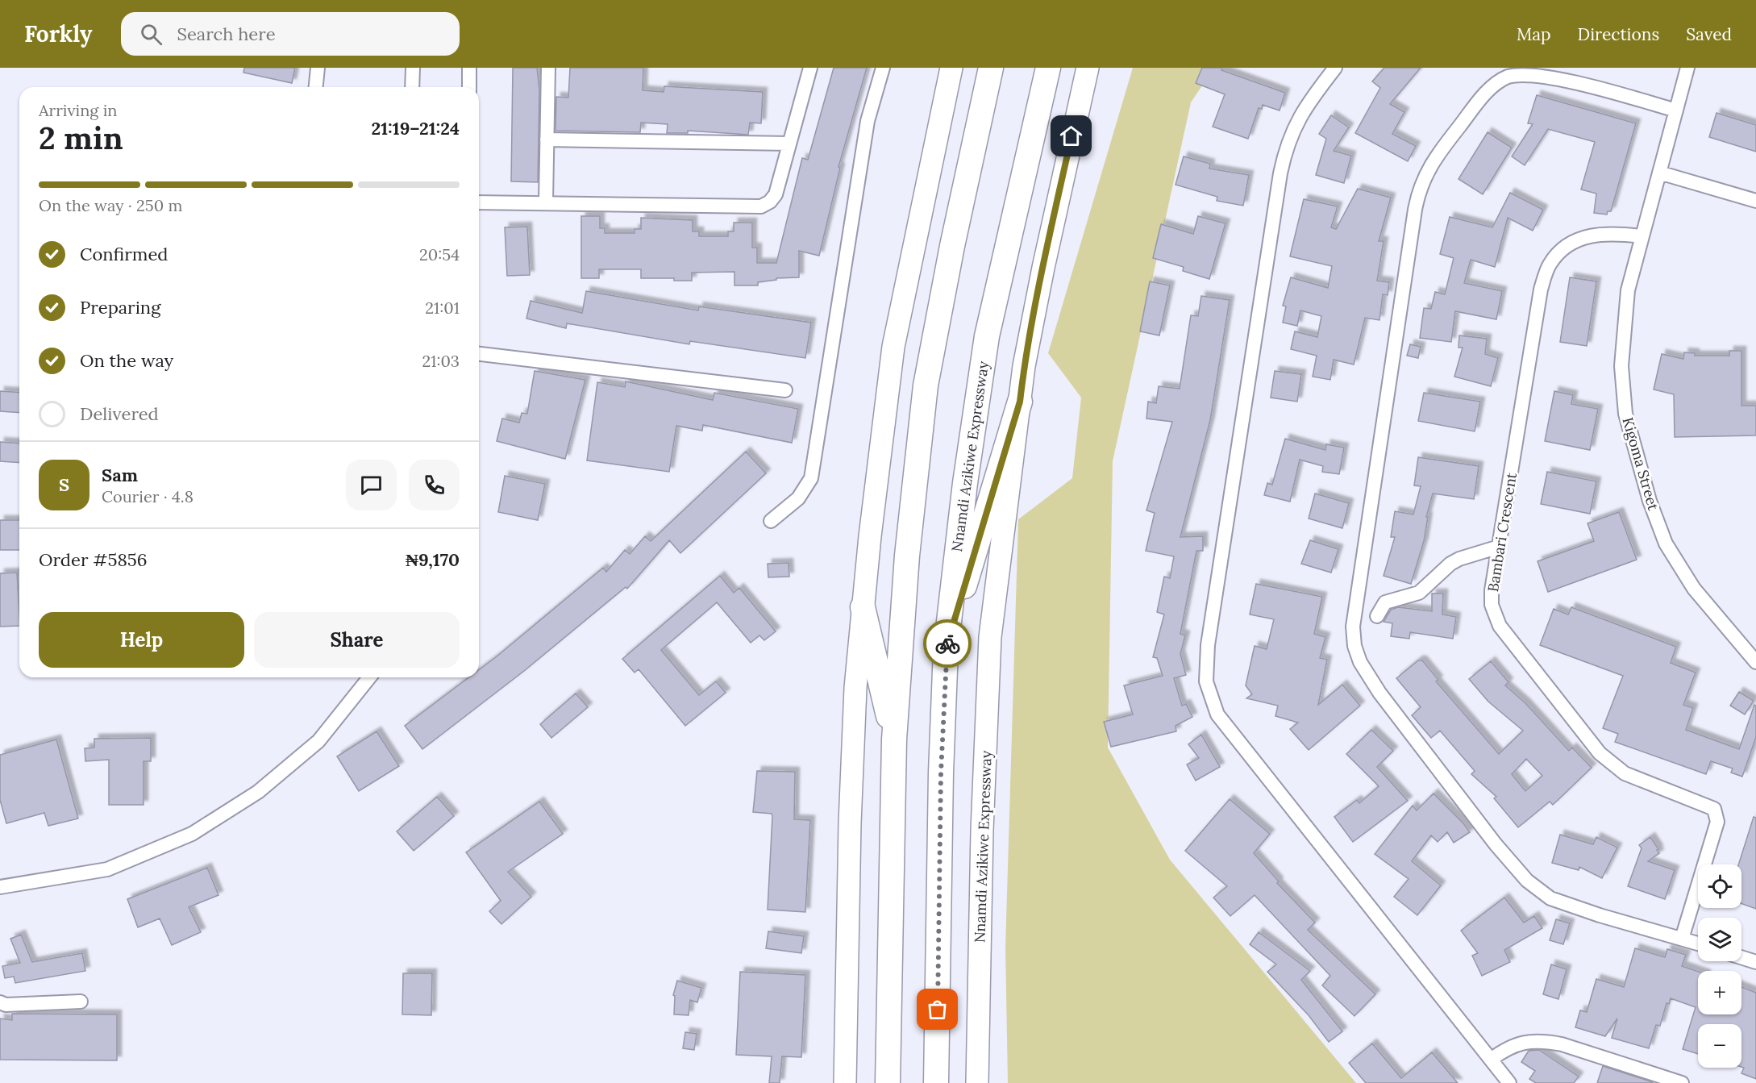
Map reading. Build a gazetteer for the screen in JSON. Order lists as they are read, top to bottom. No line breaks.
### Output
{"streets":{"highway":["Nnamdi Azikiwe Expressway"],"street":["Kigoma Street","Bambari Crescent"]},"crossings":[["Kigoma Street","Bambari Crescent"]],"page":{"header":"Forkly","search":"Search here","nav":["Map","Directions","Saved"],"heading":["2 min","Arriving in","21:19–21:24"],"panel":["Sam","Courier · 4.8","Order #5856","₦9,170"],"bar":"On the way · 250 m","list":[["Confirmed","20:54"],["Preparing","21:01"],["On the way","21:03"],"Delivered"],"round":"S","buttons":["Help","Share"],"map_buttons":["+","−"]}}
